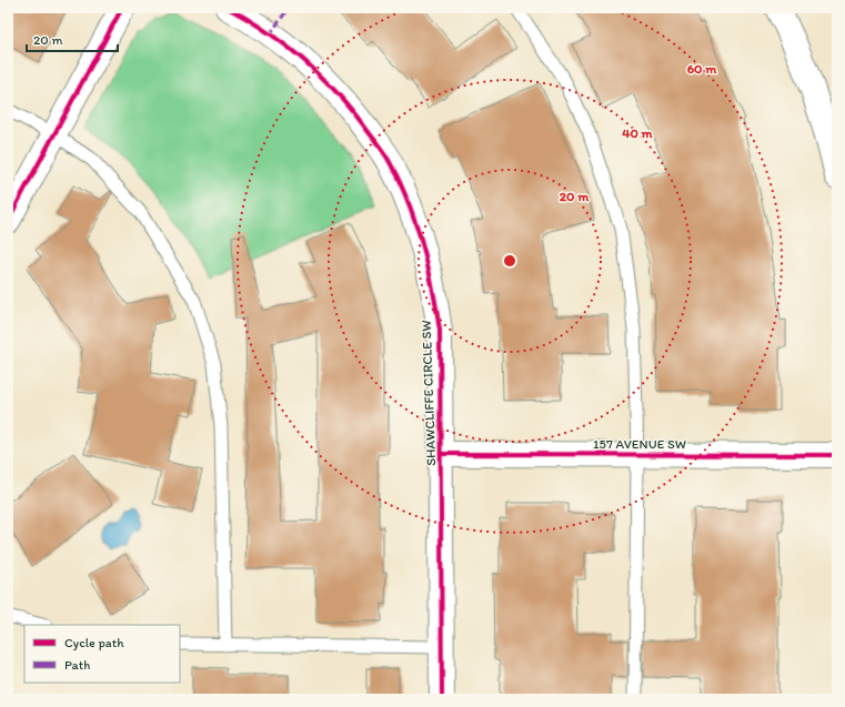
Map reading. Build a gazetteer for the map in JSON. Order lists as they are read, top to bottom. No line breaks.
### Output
{"streets":{"street":["SHAWCLIFFE CIRCLE SW","157 AVENUE SW"]},"crossings":[["SHAWCLIFFE CIRCLE SW","157 AVENUE SW"]],"legend":["Cycle path","Path"],"scale_bar":"20 m","rings":["60 m","40 m","20 m"]}
